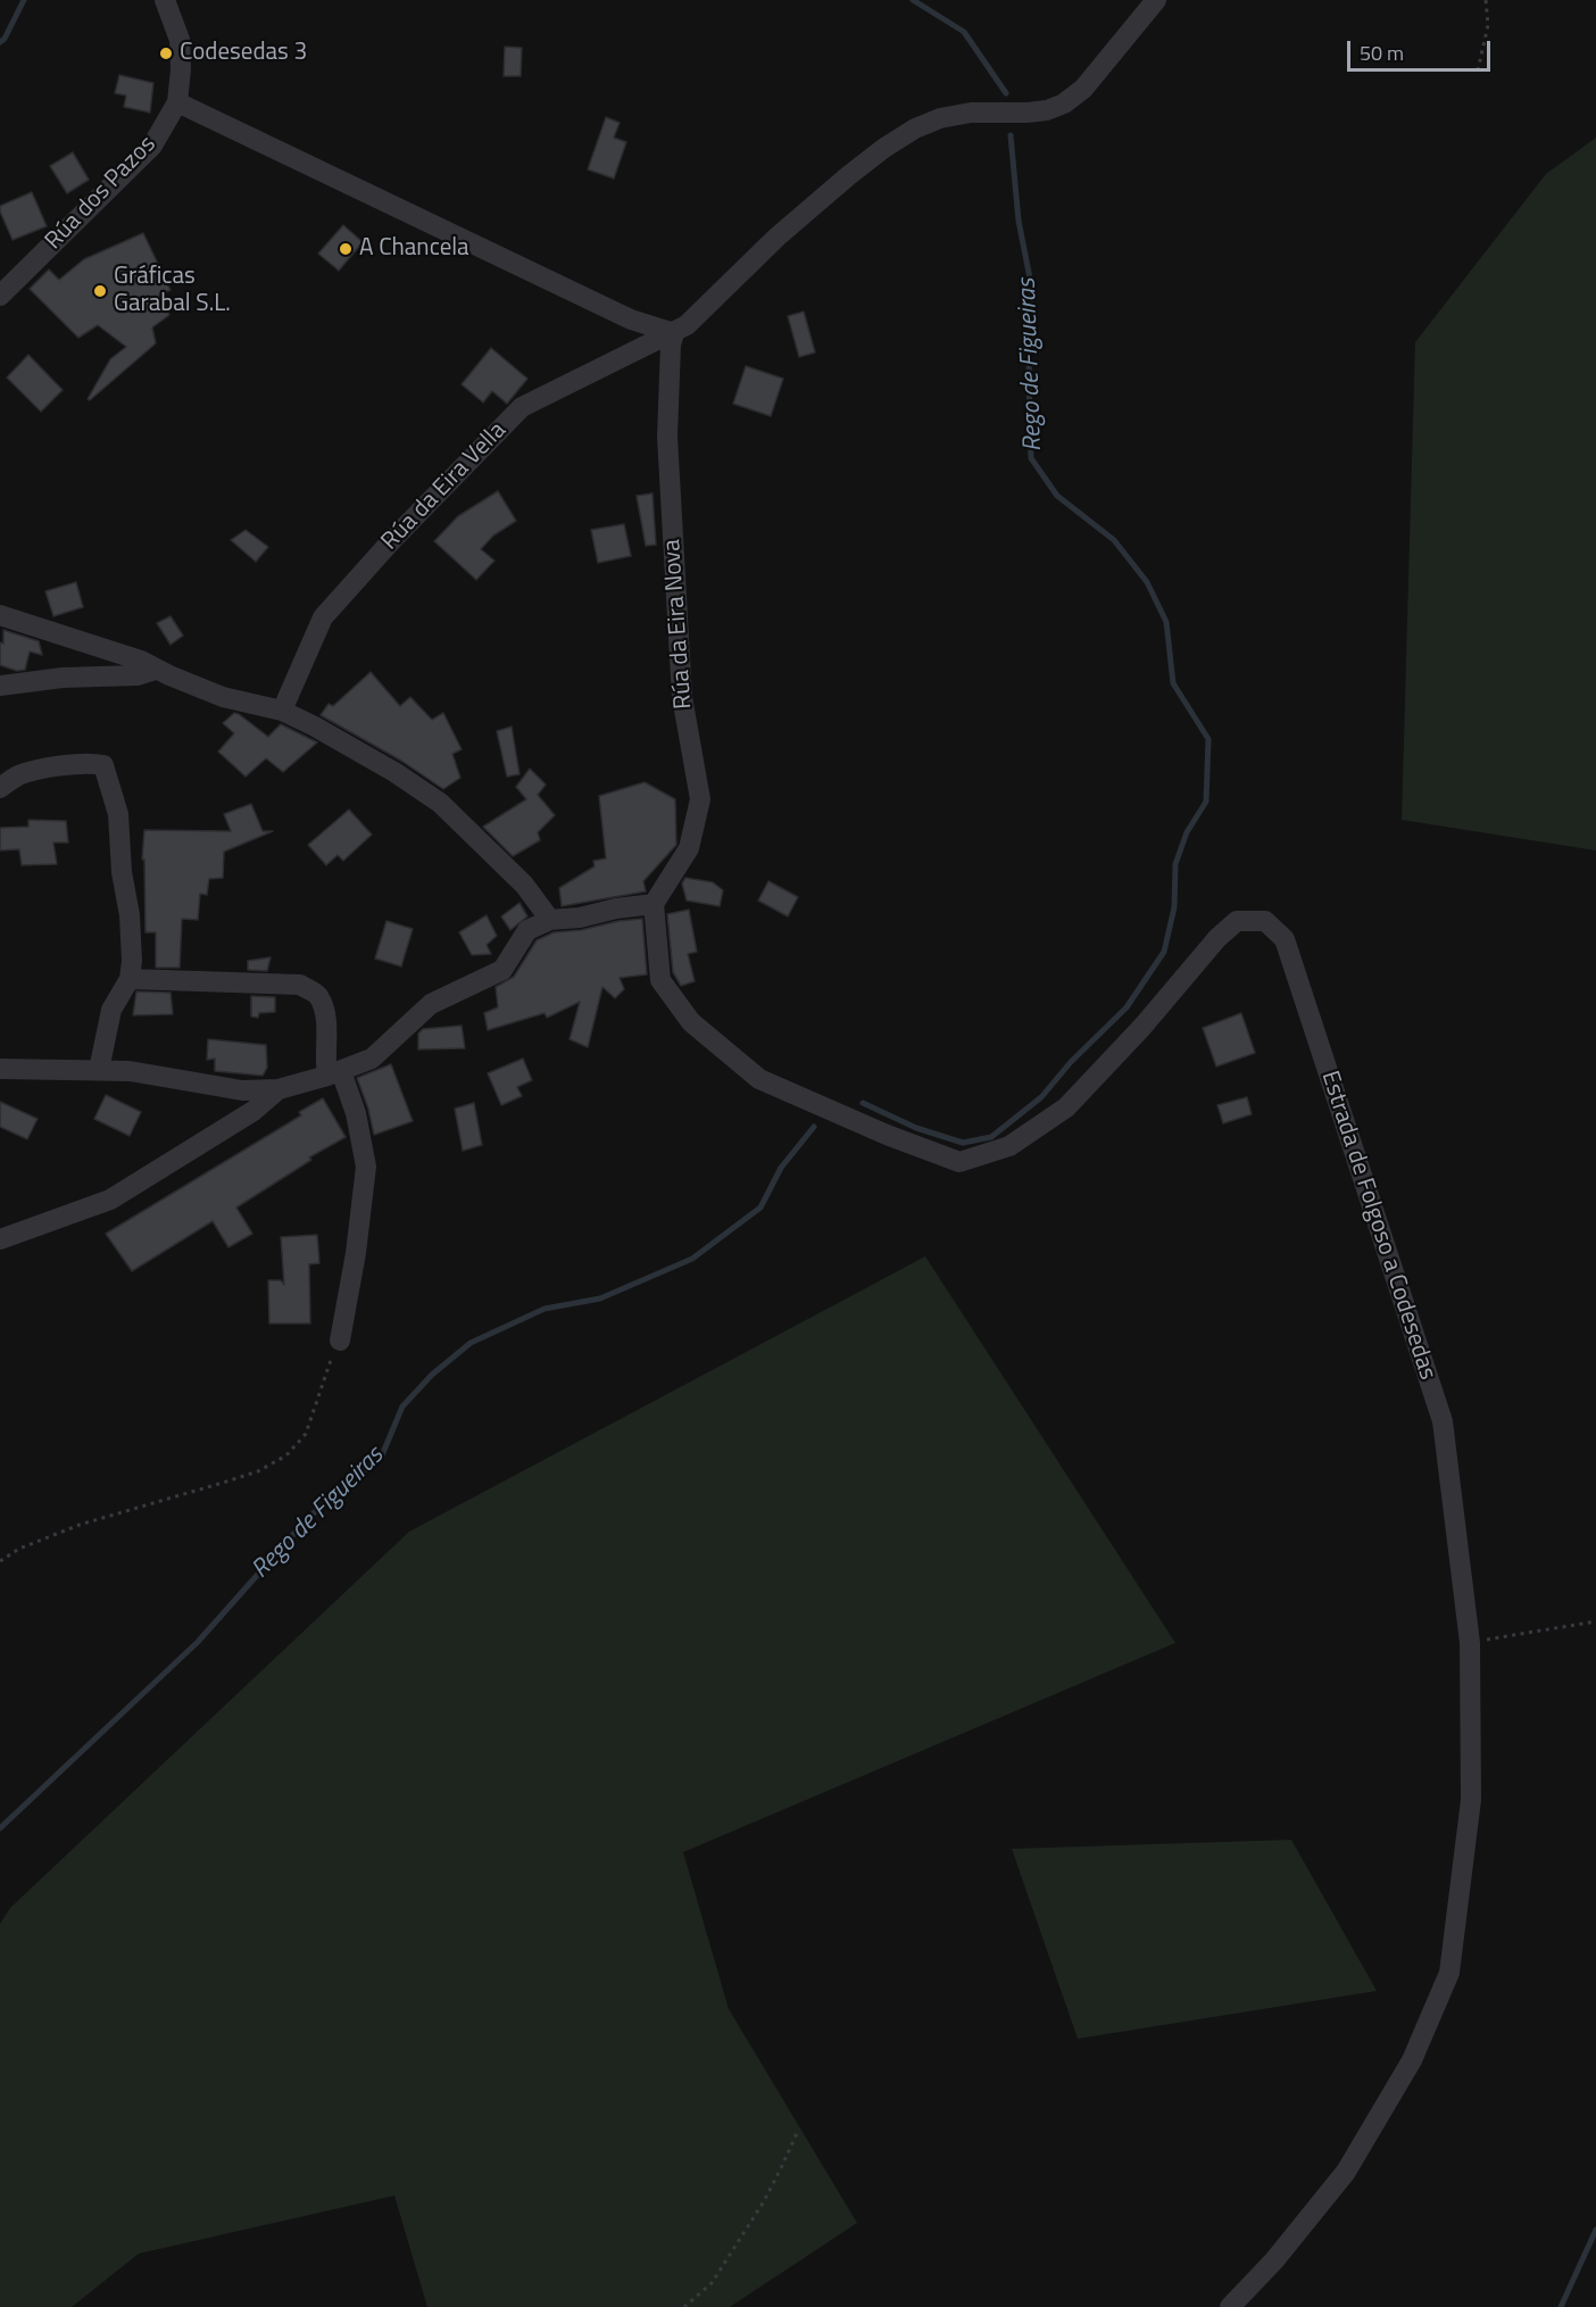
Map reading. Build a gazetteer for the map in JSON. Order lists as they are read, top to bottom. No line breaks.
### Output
{"streets":{"street":["Rúa dos Pazos","Rúa da Eira Vella","Rúa da Eira Nova","Estrada de Folgoso a Codesedas"]},"crossings":[["Rúa da Eira Vella","Rúa da Eira Nova"],["Rúa da Eira Nova","Estrada de Folgoso a Codesedas"]],"water":["Rego de Figueiras"],"places":["Codesedas 3","A Chancela","Gráficas Garabal S.L."],"scale_bar":"50 m"}
